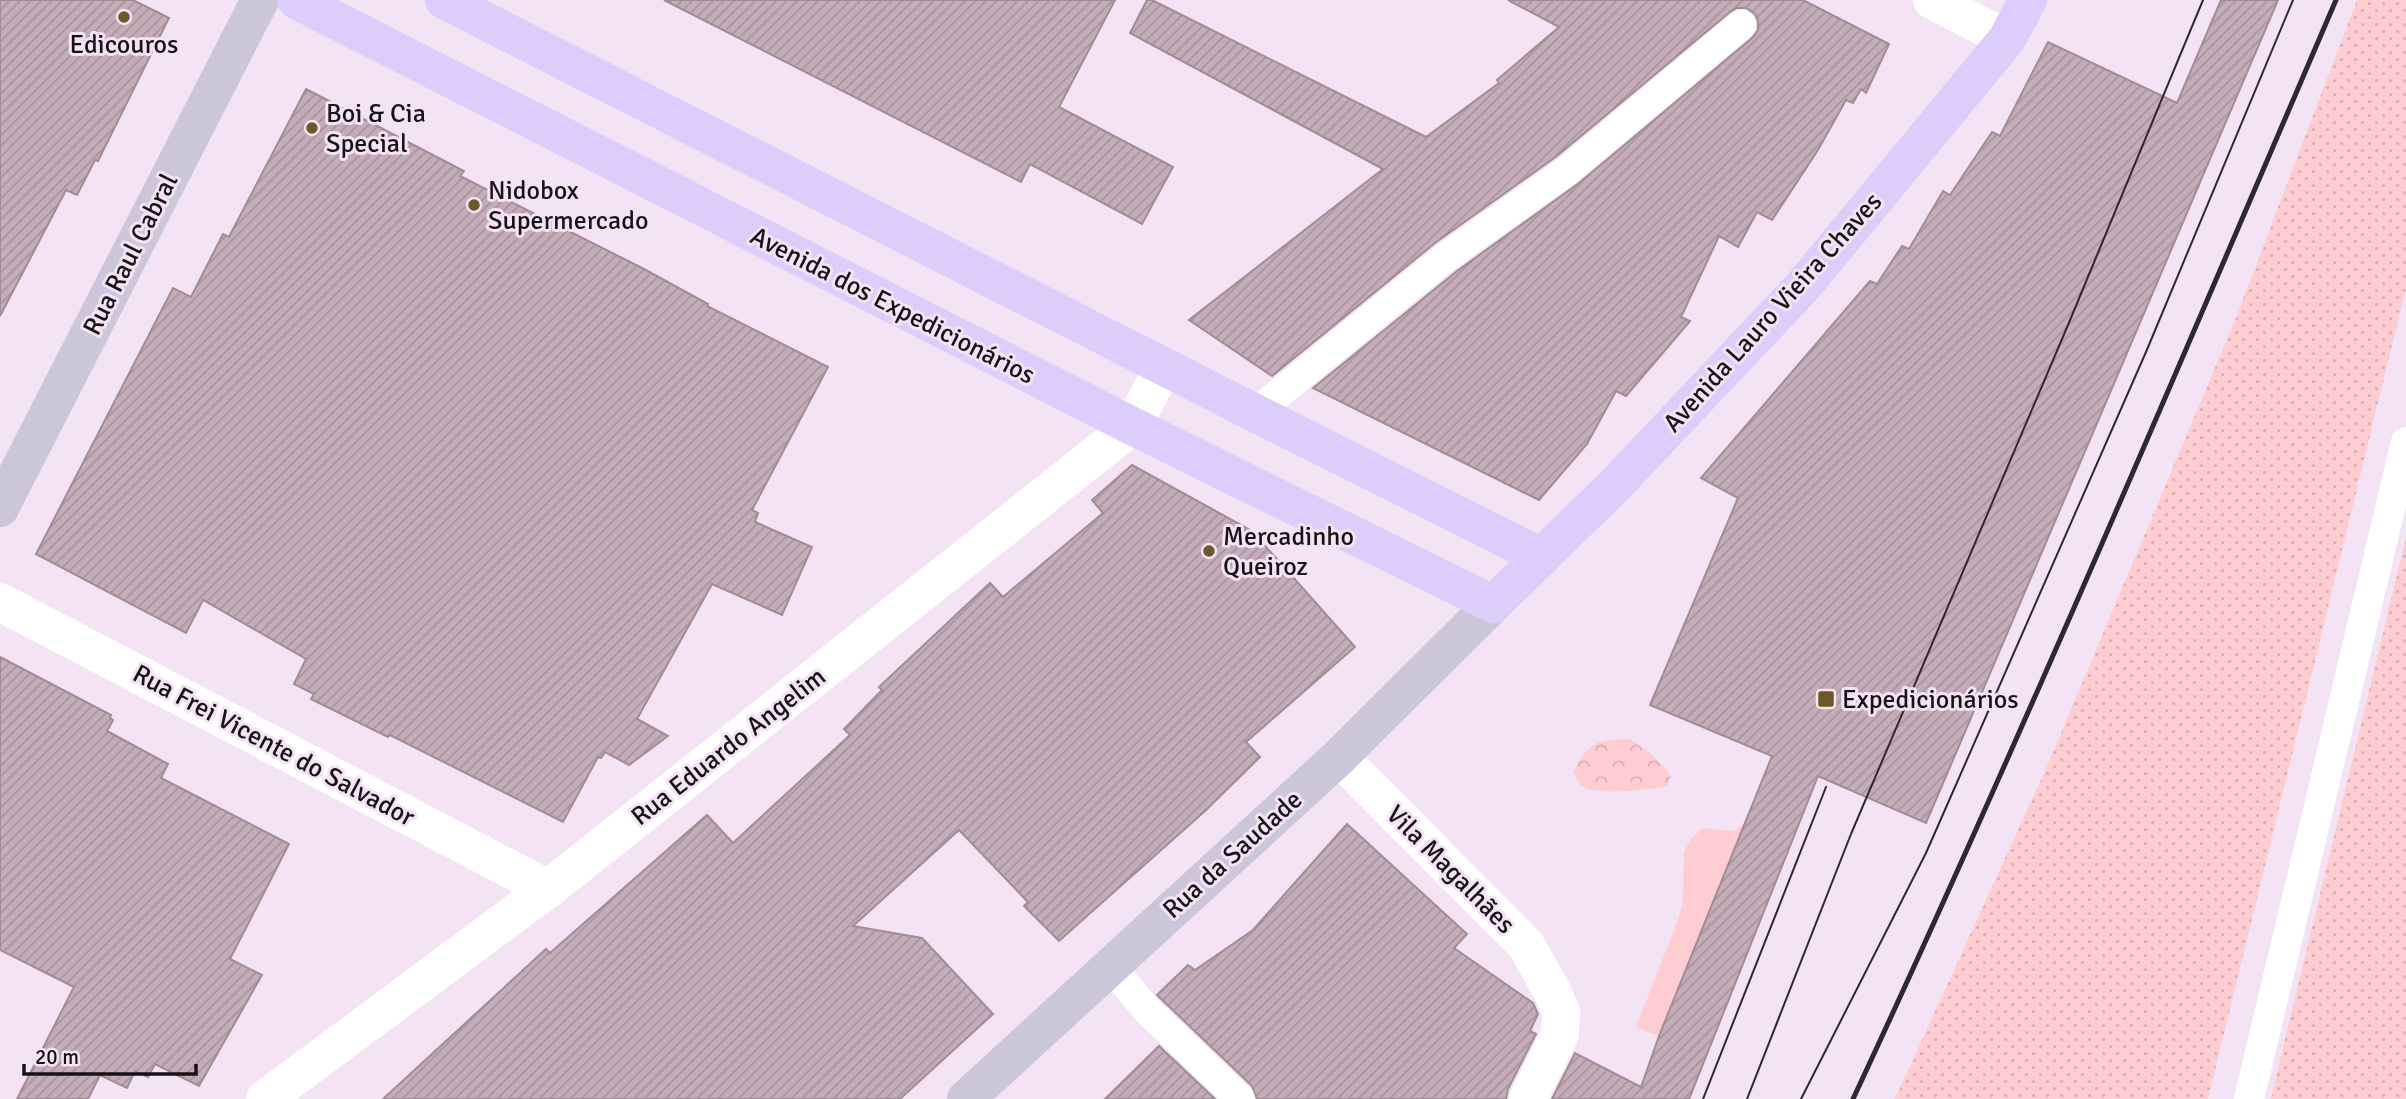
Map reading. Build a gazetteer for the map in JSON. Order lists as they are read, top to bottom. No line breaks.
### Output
{"streets":{"main road":["Rua Raul Cabral","Avenida dos Expedicionários","Avenida Lauro Vieira Chaves","Rua da Saudade"],"street":["Rua Frei Vicente do Salvador","Rua Eduardo Angelim","Vila Magalhães"]},"crossings":[["Avenida dos Expedicionários","Avenida Lauro Vieira Chaves"],["Avenida dos Expedicionários","Rua Eduardo Angelim"],["Avenida dos Expedicionários","Rua da Saudade"],["Avenida Lauro Vieira Chaves","Rua da Saudade"],["Rua Frei Vicente do Salvador","Rua Eduardo Angelim"],["Rua da Saudade","Vila Magalhães"]],"places":{"other":["Edicouros","Boi & Cia Special","Nidobox Supermercado","Mercadinho Queiroz"],"transit":["Expedicionários"]},"scale_bar":"20 m"}
